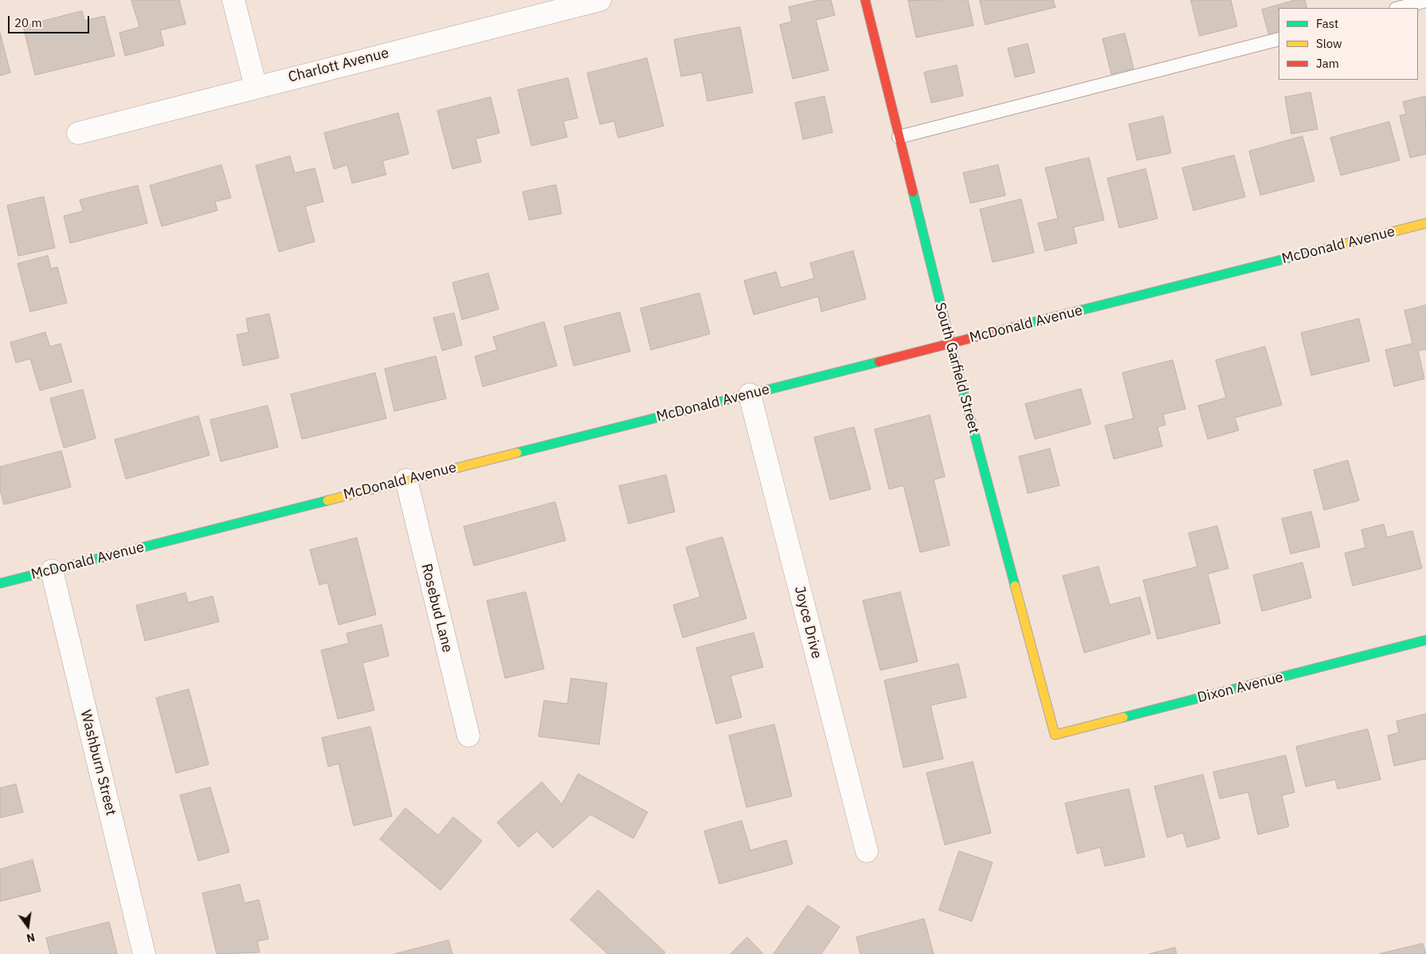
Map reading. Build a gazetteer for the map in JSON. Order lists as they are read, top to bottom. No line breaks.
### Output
{"streets":{"street":["Charlott Avenue","McDonald Avenue","South Garfield Street","Rosebud Lane","Joyce Drive","Dixon Avenue","Washburn Street"]},"crossings":[["McDonald Avenue","South Garfield Street"],["McDonald Avenue","Rosebud Lane"],["McDonald Avenue","Joyce Drive"],["McDonald Avenue","Washburn Street"],["South Garfield Street","Dixon Avenue"]],"legend":["Fast","Slow","Jam"],"scale_bar":"20 m","north":"bottom"}
